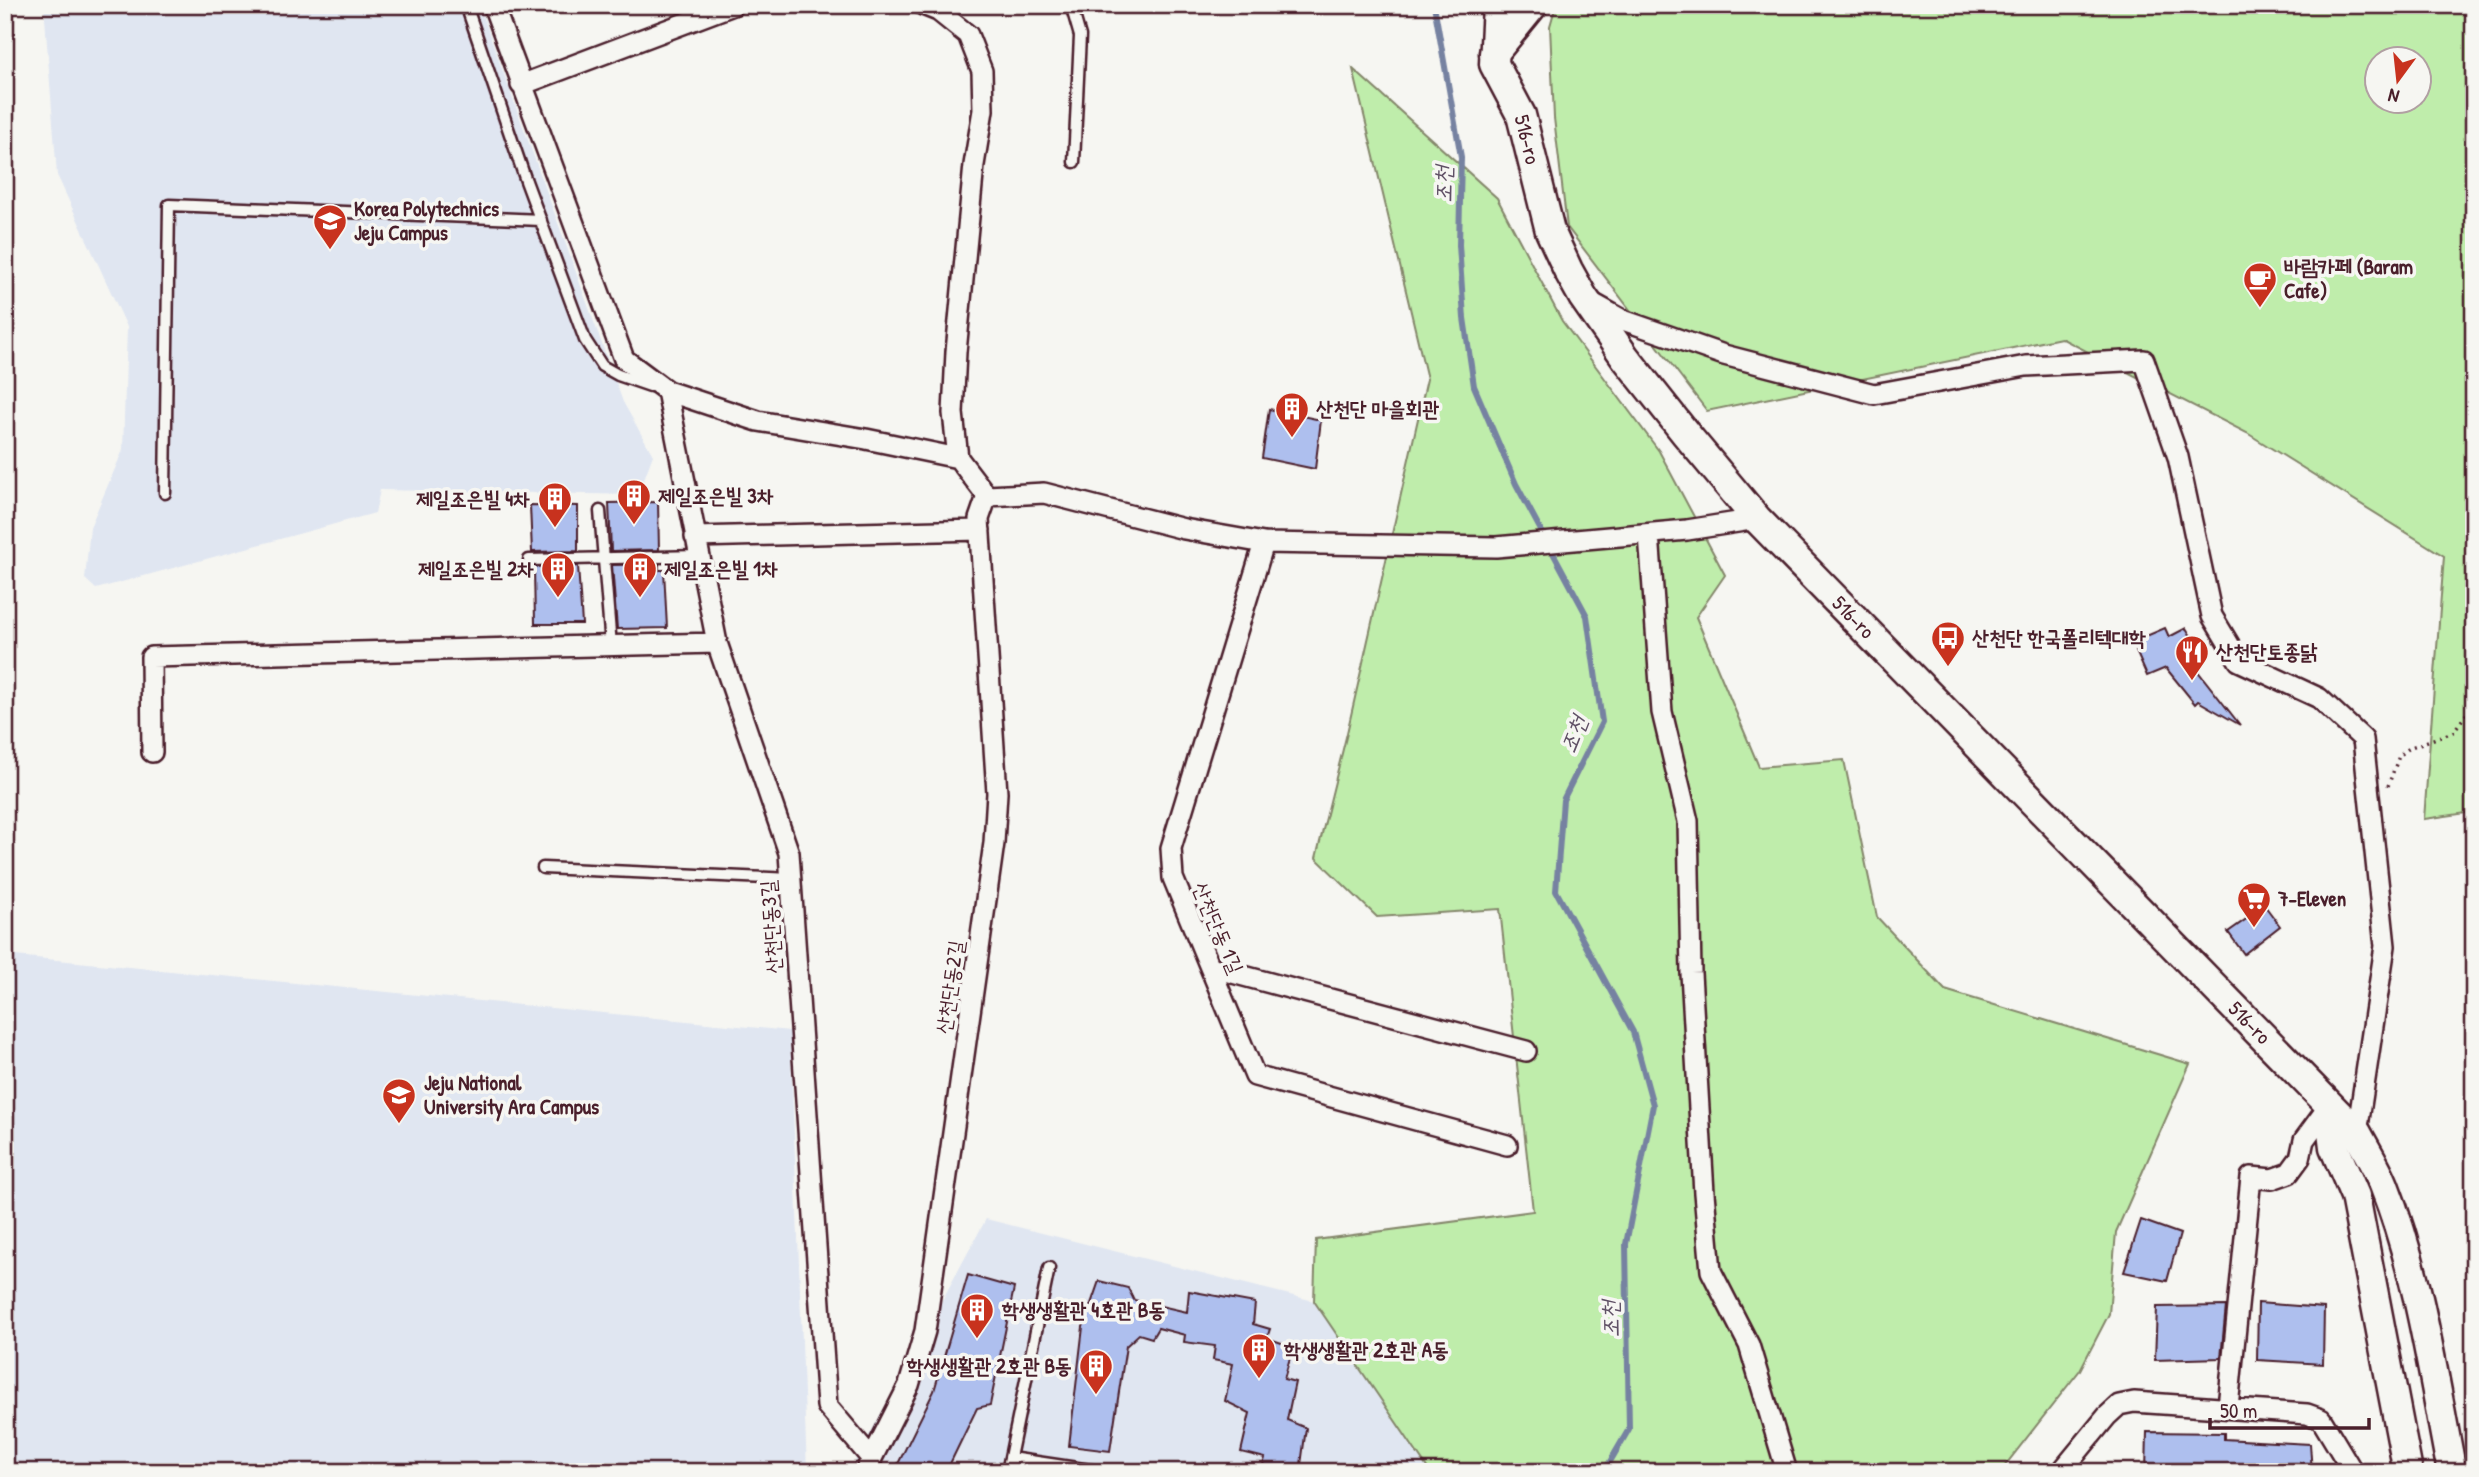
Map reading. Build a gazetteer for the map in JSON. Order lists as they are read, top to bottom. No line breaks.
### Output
{"streets":{"main road":["516-ro"],"street":["산천단동3길","산천단동 1길","산천단동2길"]},"crossings":[["산천단동3길","산천단동2길"]],"water":["조천"],"places":{"school or university":["Korea Polytechnics Jeju Campus","Jeju National University Ara Campus"],"cafe":["바람카페 (Baram Cafe)"],"building":["산천단 마을회관","제일조은빌 3차","제일조은빌 4차","제일조은빌 2차","제일조은빌 1차","학생생활관 4호관 B동","학생생활관 2호관 A동","학생생활관 2호관 B동"],"bus stop":["산천단 한국폴리텍대학"],"restaurant":["산천단토종닭"],"supermarket":["7-Eleven"]},"scale_bar":"50 m","north":"bottom"}
